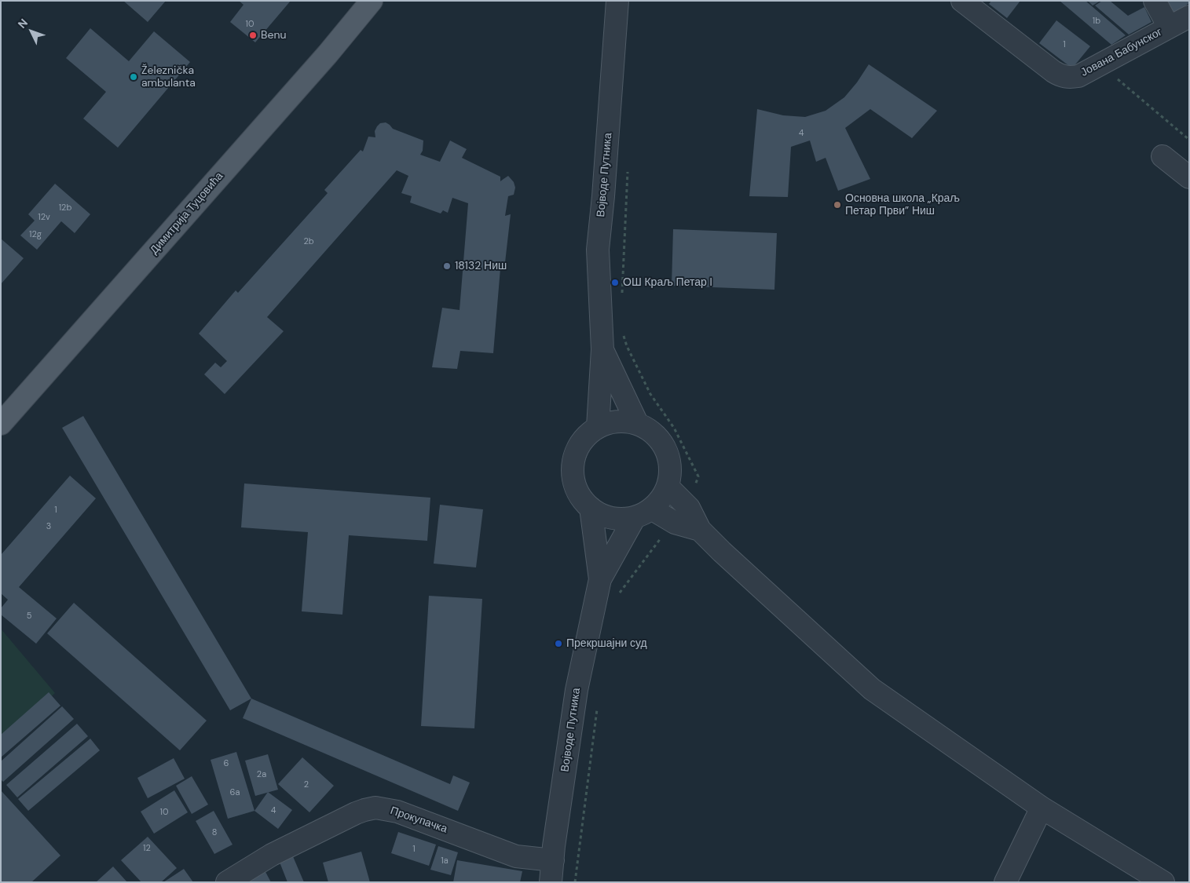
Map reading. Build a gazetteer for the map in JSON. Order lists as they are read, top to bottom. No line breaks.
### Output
{"streets":{"main road":["Димитрија Туцовића"],"street":["Јована Бабунског","Војводе Путника","Прокупачка"]},"crossings":[["Војводе Путника","Прокупачка"]],"places":["Benu","Železnička ambulanta","Основна школа „Краљ Петар Први” Ниш","18132 Ниш","ОШ Краљ Петар I","Прекршајни суд"],"house_numbers":["1b","10","1","4","12b","12v","12g","2b","1","3","5","6","2a","2","6a","4","10","8","12","1","1a"],"north":"top left"}
